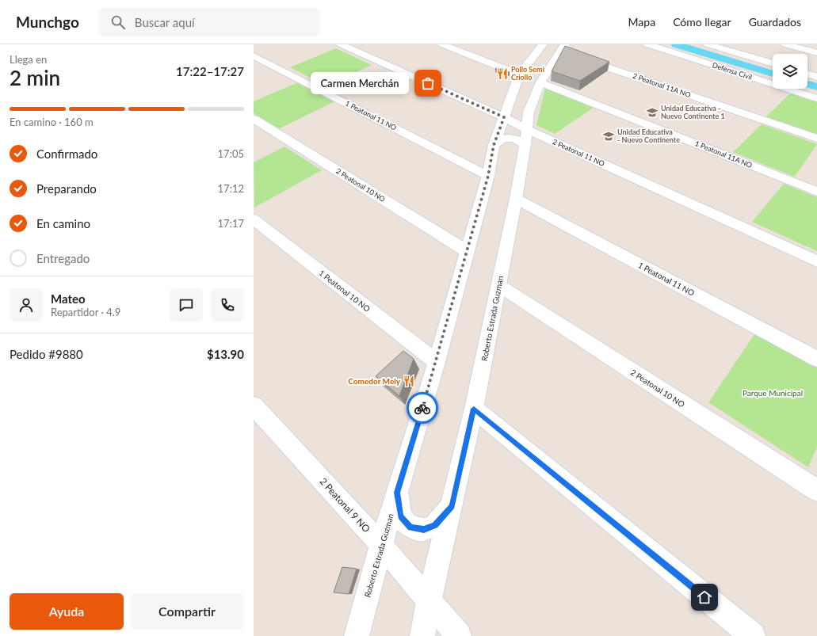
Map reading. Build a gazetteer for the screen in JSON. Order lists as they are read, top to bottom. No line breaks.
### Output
{"streets":{"street":["Defensa Civil","2 Peatonal 11A NO","1 Peatonal 11 NO","2 Peatonal 11 NO","1 Peatonal 11A NO","2 Peatonal 10 NO","1 Peatonal 10 NO","Roberto Estrada Guzman","2 Peatonal 9 NO"]},"crossings":[["2 Peatonal 11A NO","Roberto Estrada Guzman"],["1 Peatonal 11 NO","Roberto Estrada Guzman"],["2 Peatonal 11 NO","Roberto Estrada Guzman"],["1 Peatonal 11A NO","Roberto Estrada Guzman"],["2 Peatonal 10 NO","Roberto Estrada Guzman"],["1 Peatonal 10 NO","Roberto Estrada Guzman"],["Roberto Estrada Guzman","2 Peatonal 9 NO"]],"parks":["Parque Municipal"],"places":{"restaurant":["Pollo Semi Criollo","Comedor Mely"],"other":["Carmen Merchán"],"school or university":["Unidad Educativa - Nuevo Continente 1","Unidad Educativa - Nuevo Continente"]},"page":{"header":"Munchgo","search":"Buscar aquí","nav":["Mapa","Cómo llegar","Guardados"],"heading":["2 min","Llega en","17:22–17:27"],"panel":["Mateo","Repartidor · 4.9","Pedido #9880","$13.90"],"bubble":"Carmen Merchán","bar":"En camino · 160 m","list":[["Confirmado","17:05"],["Preparando","17:12"],["En camino","17:17"],"Entregado"],"buttons":["Ayuda","Compartir"]}}
